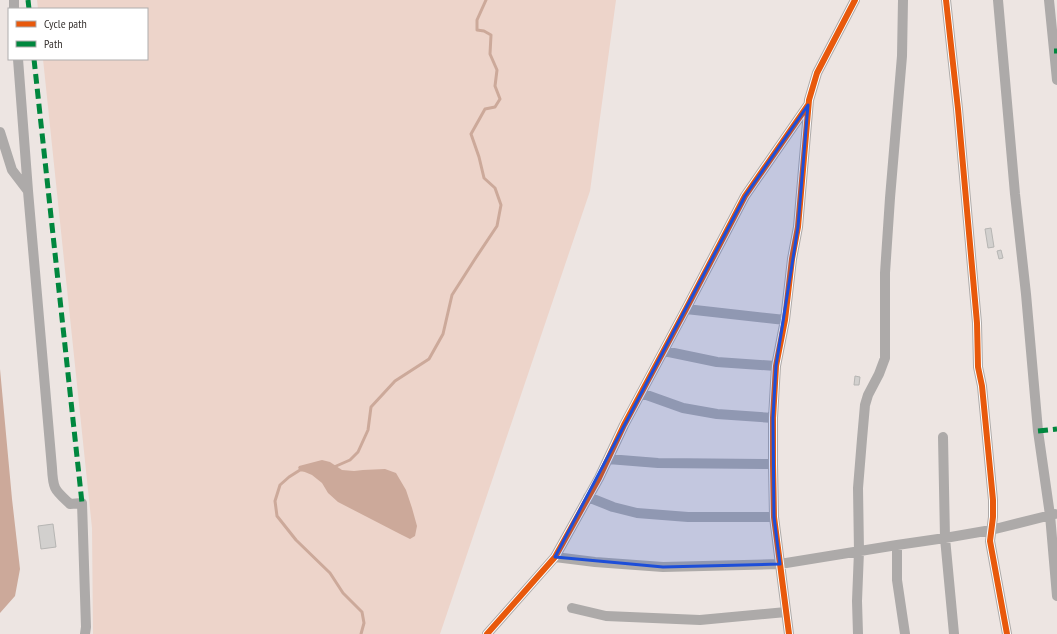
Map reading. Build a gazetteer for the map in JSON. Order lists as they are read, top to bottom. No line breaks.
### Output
{"legend":["Cycle path","Path"]}
